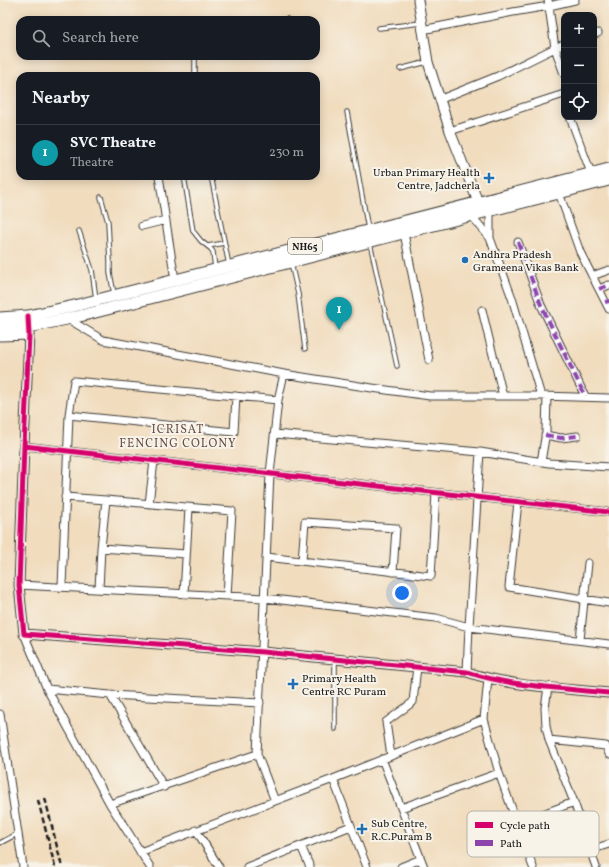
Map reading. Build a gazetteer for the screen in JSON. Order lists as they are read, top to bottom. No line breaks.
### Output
{"streets":{"highway":["NH65"]},"districts":["ICRISAT FENCING COLONY"],"places":{"health":["Urban Primary Health Centre, Jadcherla","Primary Health Centre RC Puram","Sub Centre, R.C.Puram B"],"other":["Andhra Pradesh Grameena Vikas Bank"]},"legend":["Cycle path","Path"],"page":{"map_buttons":["+","−"],"search":"Search here","heading":"Nearby","list":[{"mark":"1","name":"SVC Theatre","note":"Theatre","value":"230 m"}],"pins":"1"}}
